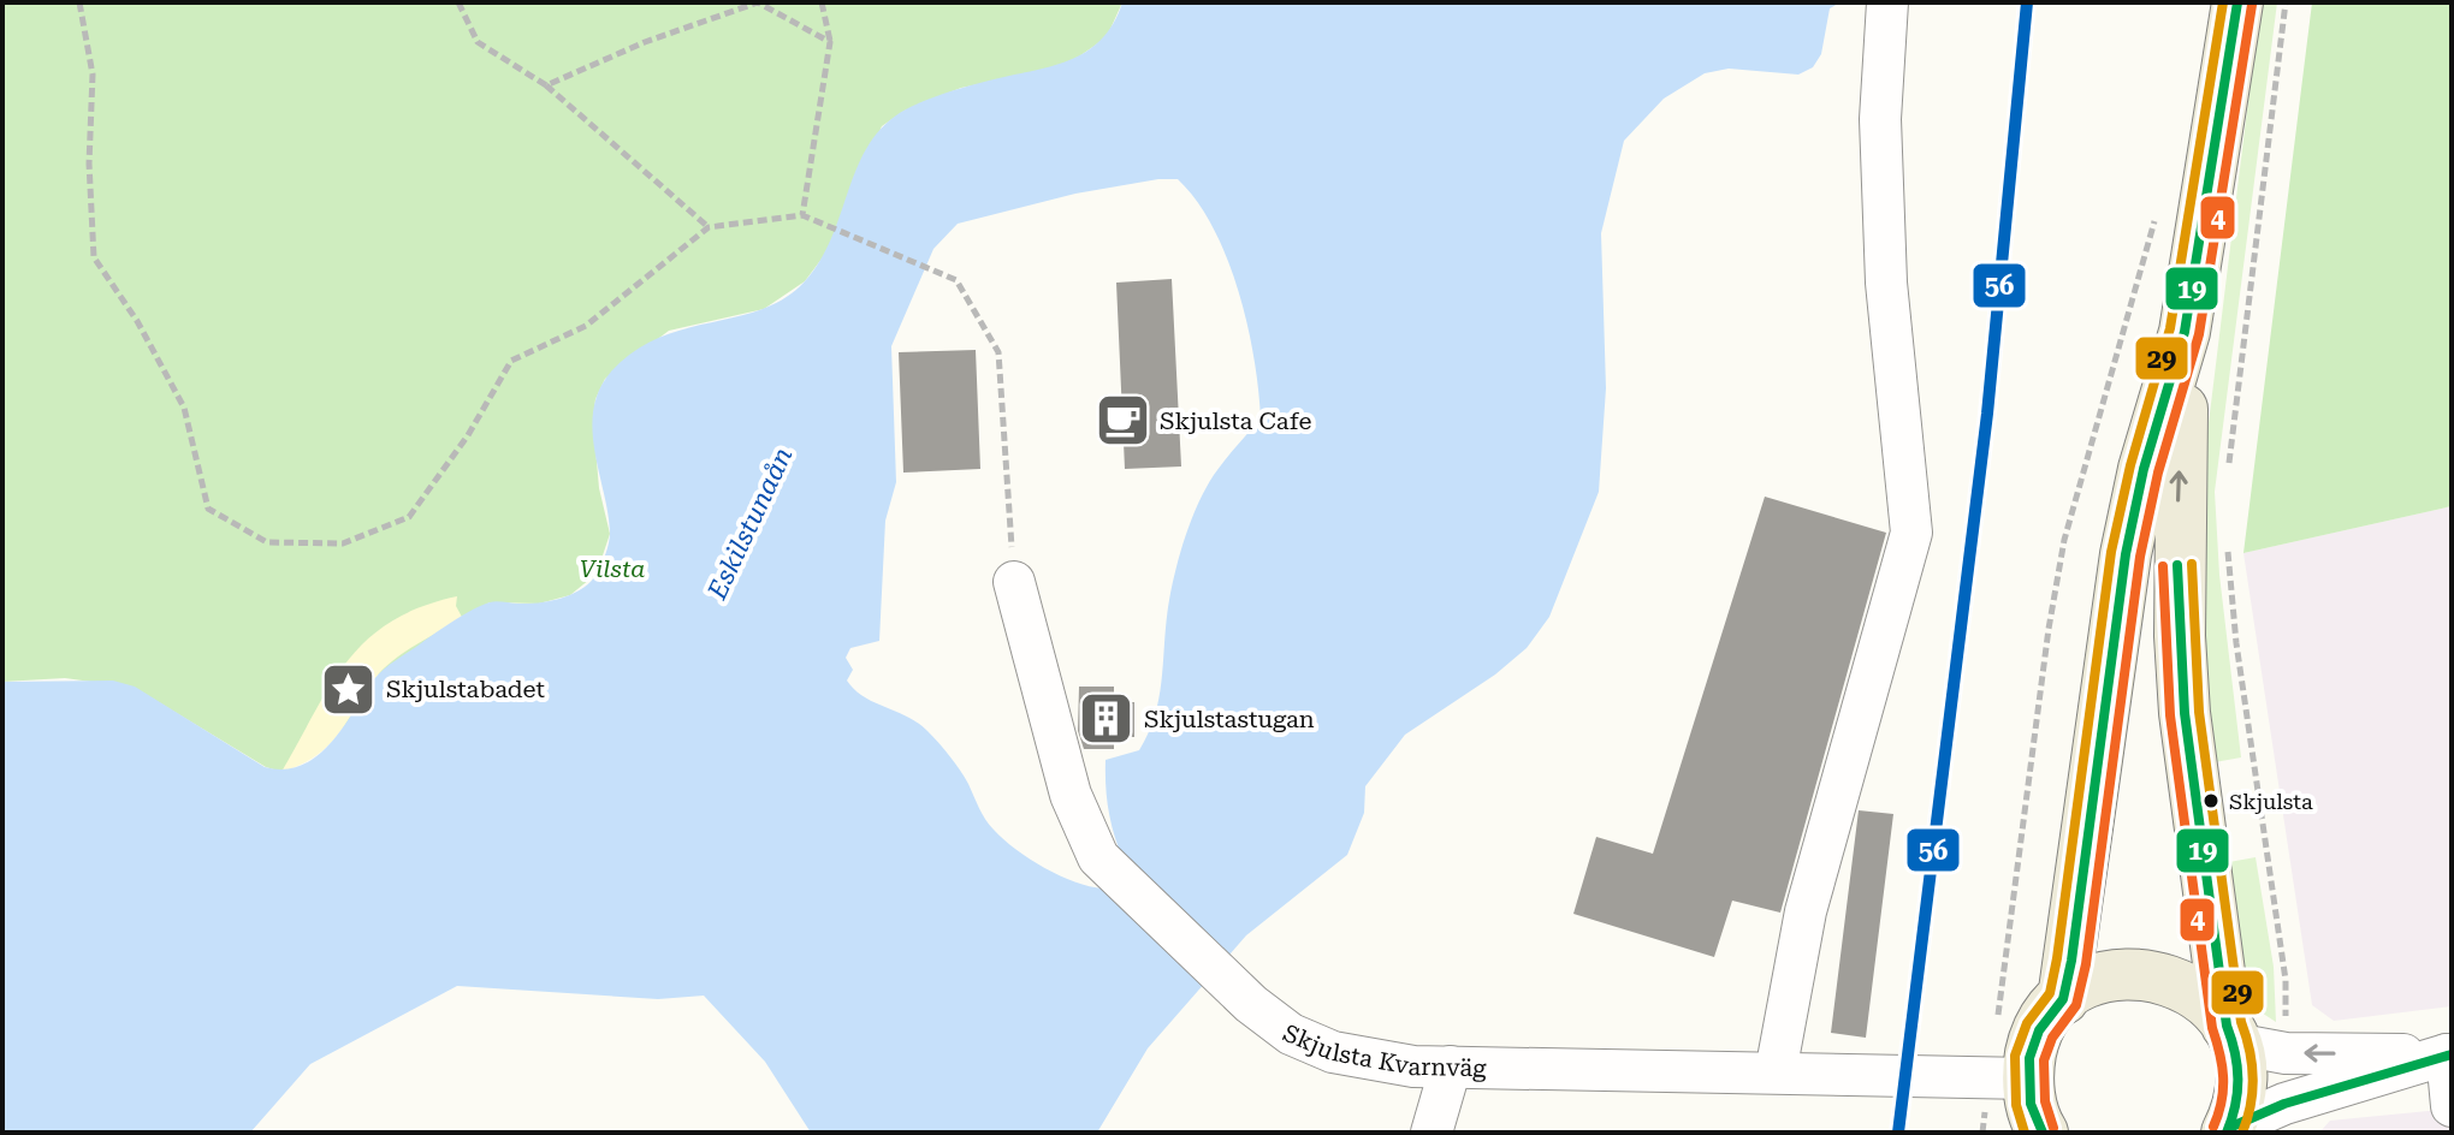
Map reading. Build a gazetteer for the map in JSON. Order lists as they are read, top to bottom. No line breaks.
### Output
{"streets":{"street":["Skjulsta Kvarnväg"]},"water":["Eskilstunaån"],"parks":["Vilsta"],"places":{"cafe":["Skjulsta Cafe"],"place":["Skjulstabadet"],"building":["Skjulstastugan"],"other":["Skjulsta"]},"lines":["transit line 56","transit line 19","transit line 29","transit line 4"]}
